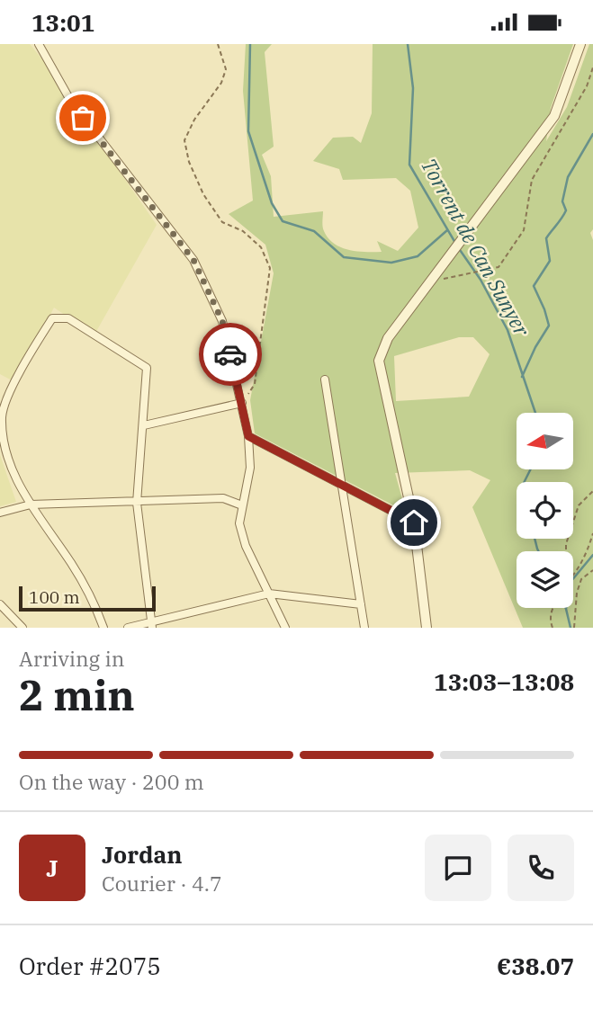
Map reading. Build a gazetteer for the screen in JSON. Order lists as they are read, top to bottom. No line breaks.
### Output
{"water":["Torrent de Can Sunyer"],"scale_bar":"100 m","north":"left","page":{"status":"13:01","scale":"100 m","heading":["2 min","Arriving in","13:03–13:08"],"panel":["Jordan","Courier · 4.7","Order #2075","€38.07"],"bar":"On the way · 200 m","round":"J"}}
